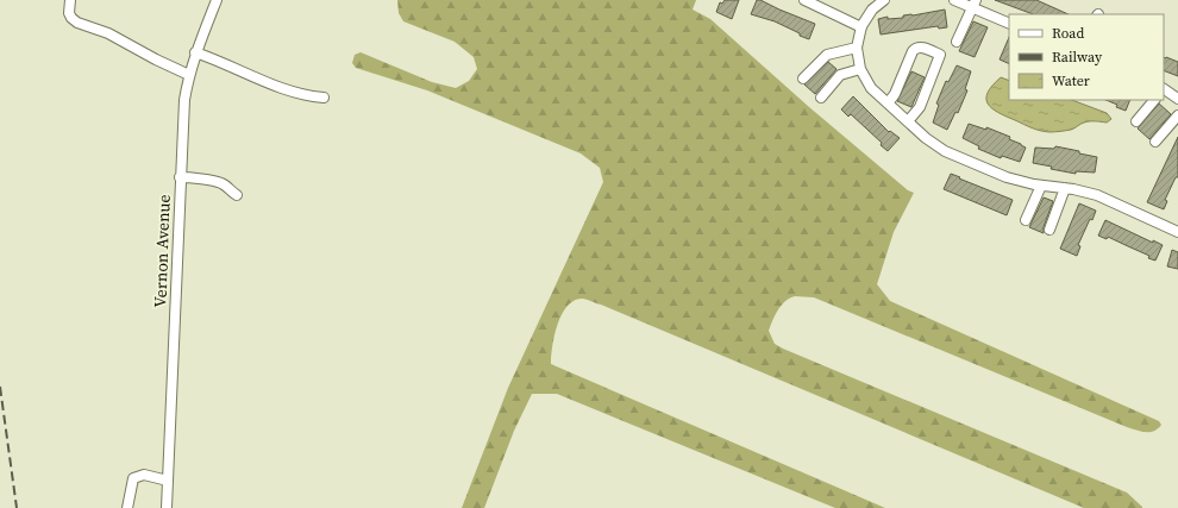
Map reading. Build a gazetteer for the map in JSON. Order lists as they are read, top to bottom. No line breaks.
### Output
{"streets":{"street":["Vernon Avenue"]},"legend":["Road","Railway","Water"]}
